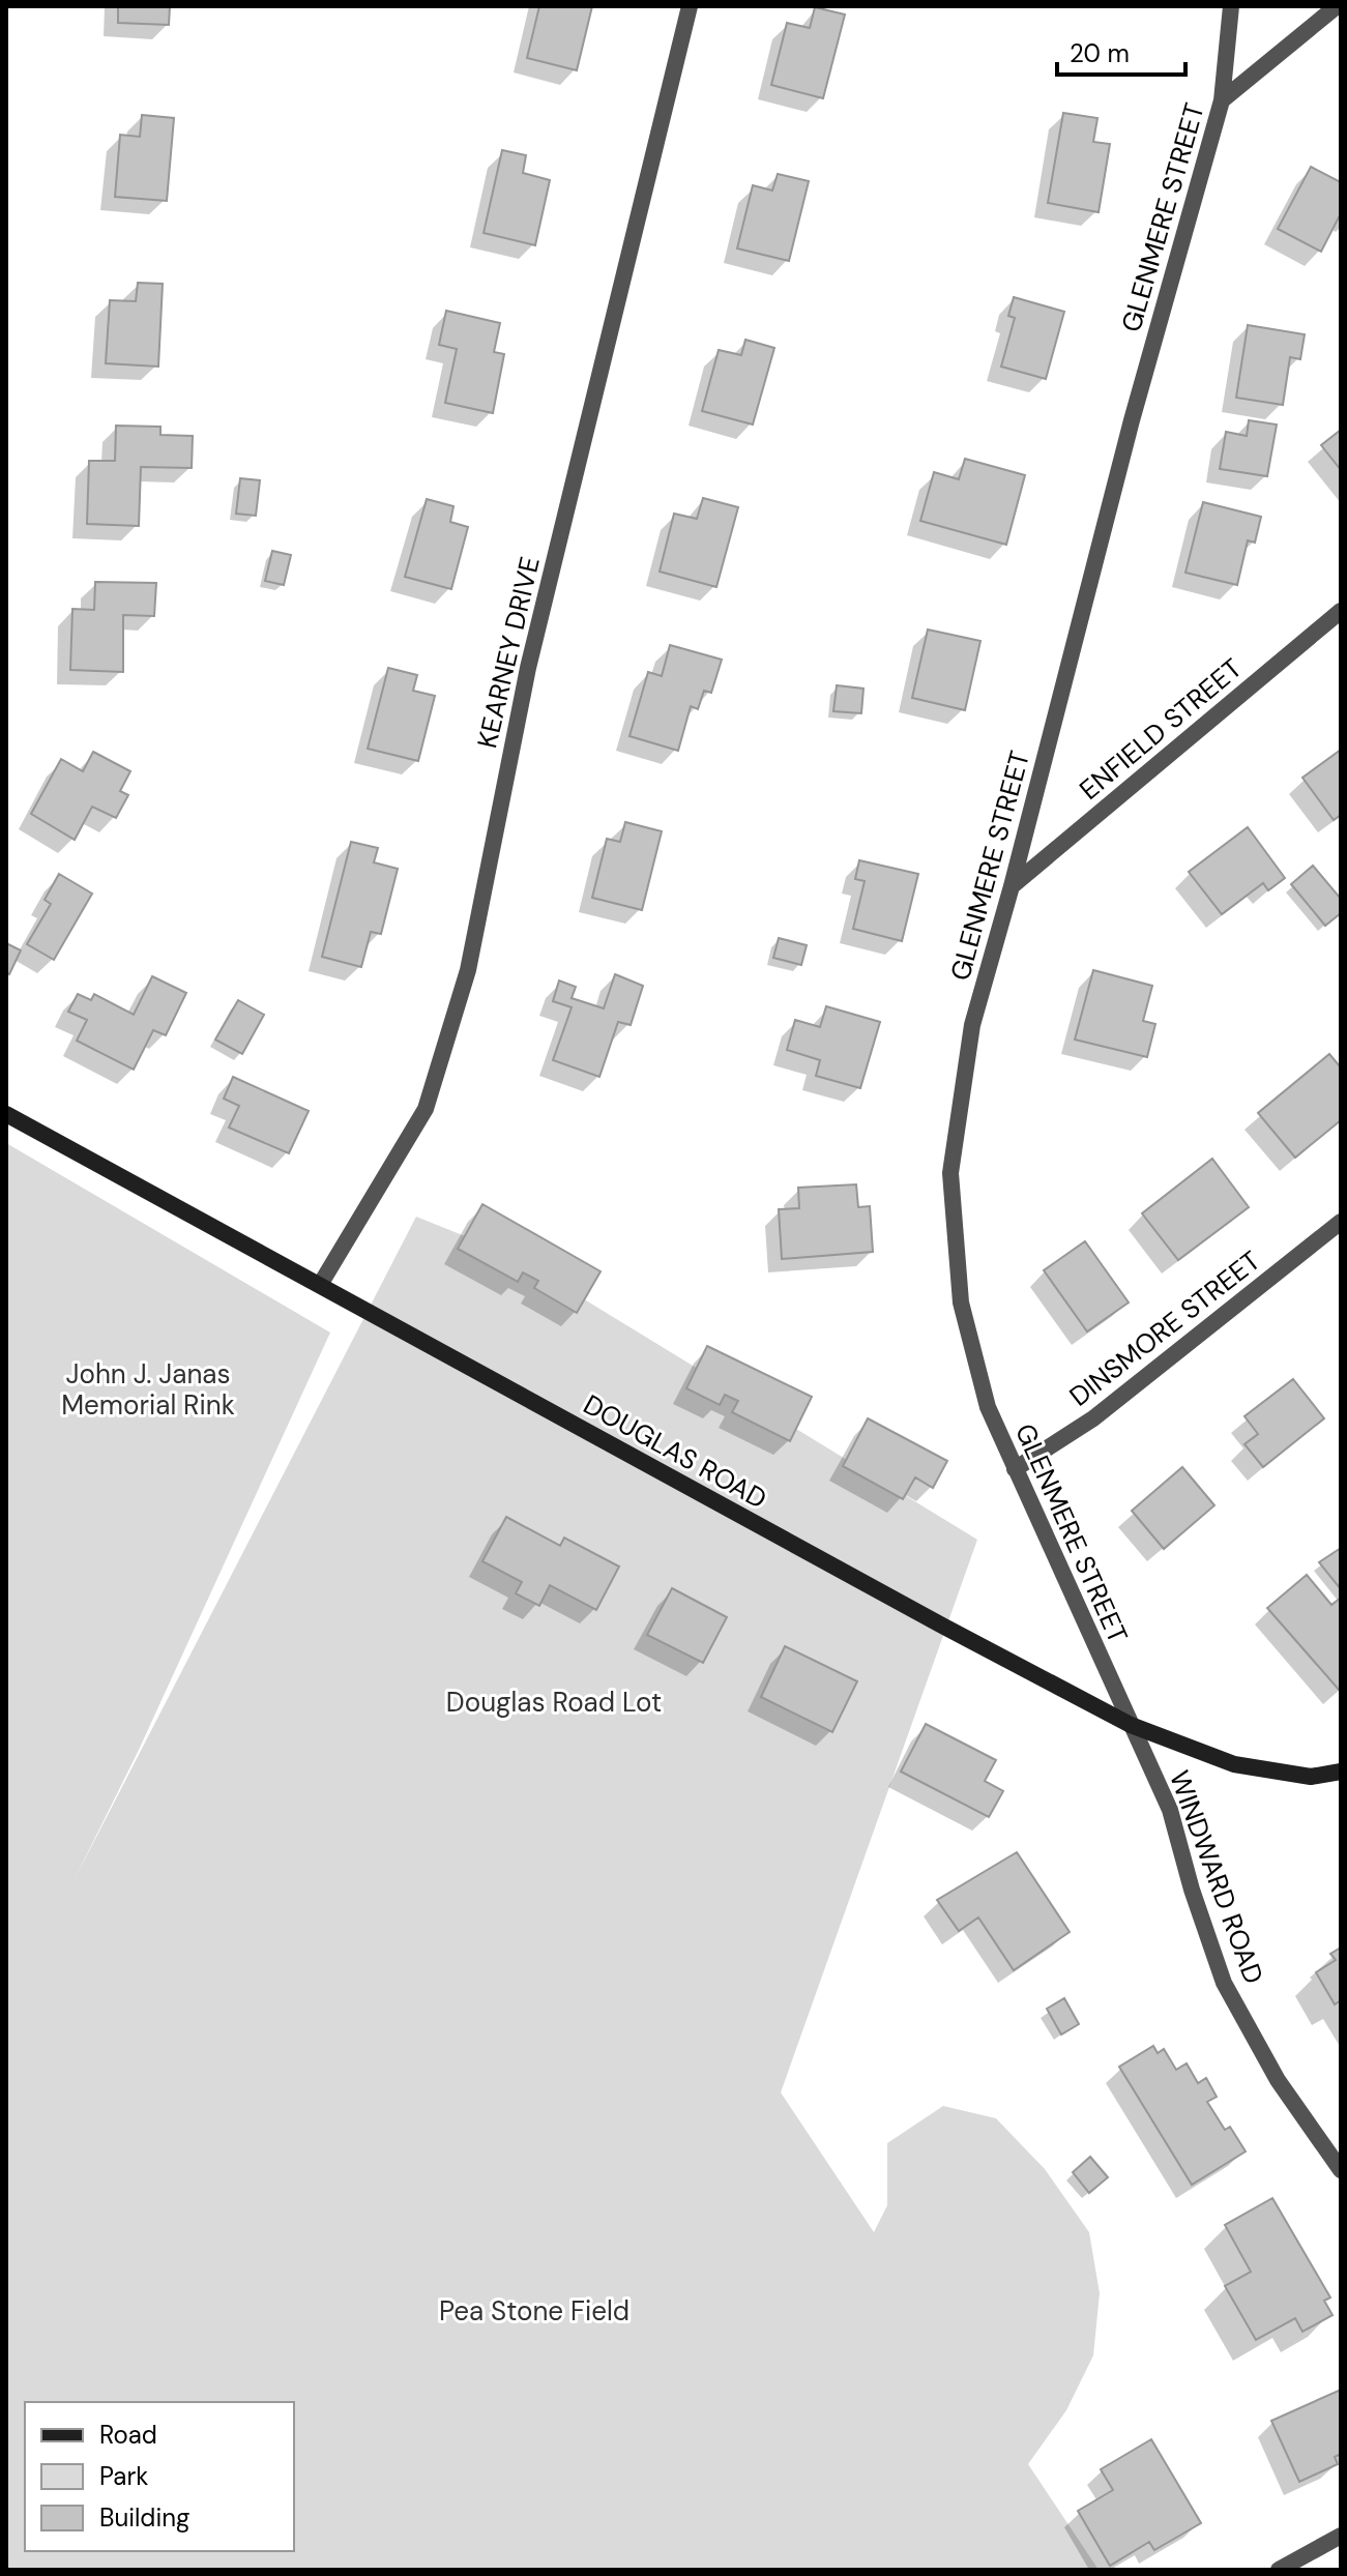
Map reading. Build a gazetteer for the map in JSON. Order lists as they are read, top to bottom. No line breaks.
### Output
{"streets":{"street":["GLENMERE STREET","KEARNEY DRIVE","ENFIELD STREET","DINSMORE STREET","DOUGLAS ROAD","WINDWARD ROAD"]},"crossings":[["GLENMERE STREET","ENFIELD STREET"],["GLENMERE STREET","DINSMORE STREET"],["GLENMERE STREET","DOUGLAS ROAD"],["GLENMERE STREET","WINDWARD ROAD"],["KEARNEY DRIVE","DOUGLAS ROAD"],["DOUGLAS ROAD","WINDWARD ROAD"]],"parks":["John J. Janas Memorial Rink","Douglas Road Lot","Pea Stone Field"],"legend":["Road","Park","Building"],"scale_bar":"20 m"}
